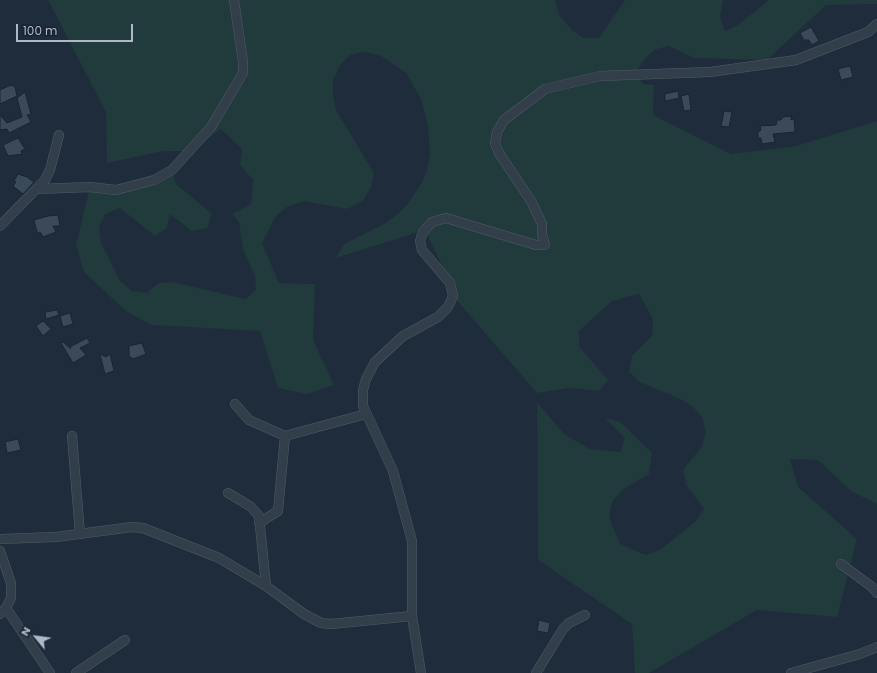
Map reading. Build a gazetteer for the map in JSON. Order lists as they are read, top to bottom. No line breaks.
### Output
{"scale_bar":"100 m","north":"top left"}
